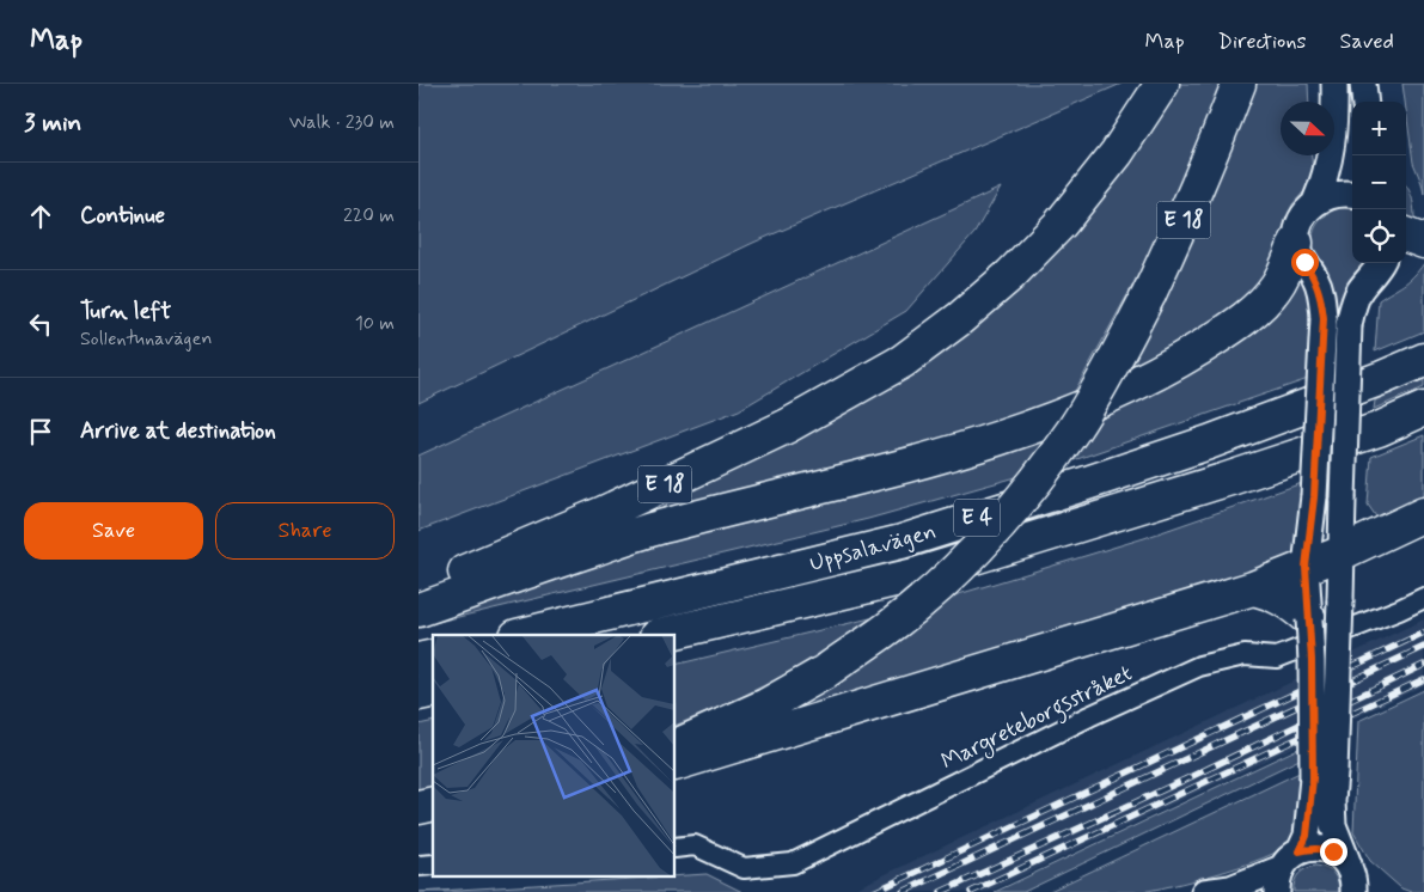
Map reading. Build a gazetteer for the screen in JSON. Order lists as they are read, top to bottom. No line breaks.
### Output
{"streets":{"highway":["E 18","E 4","Uppsalavägen"],"street":["Margreteborgsstråket"]},"north":"right","page":{"header":"Map","nav":["Map","Directions","Saved"],"heading":["3 min","Walk · 230 m"],"map_buttons":["+","−"],"list":[["Continue","220 m"],["Turn left","Sollentunavägen","10 m"],"Arrive at destination"],"buttons":["Save","Share"]}}
